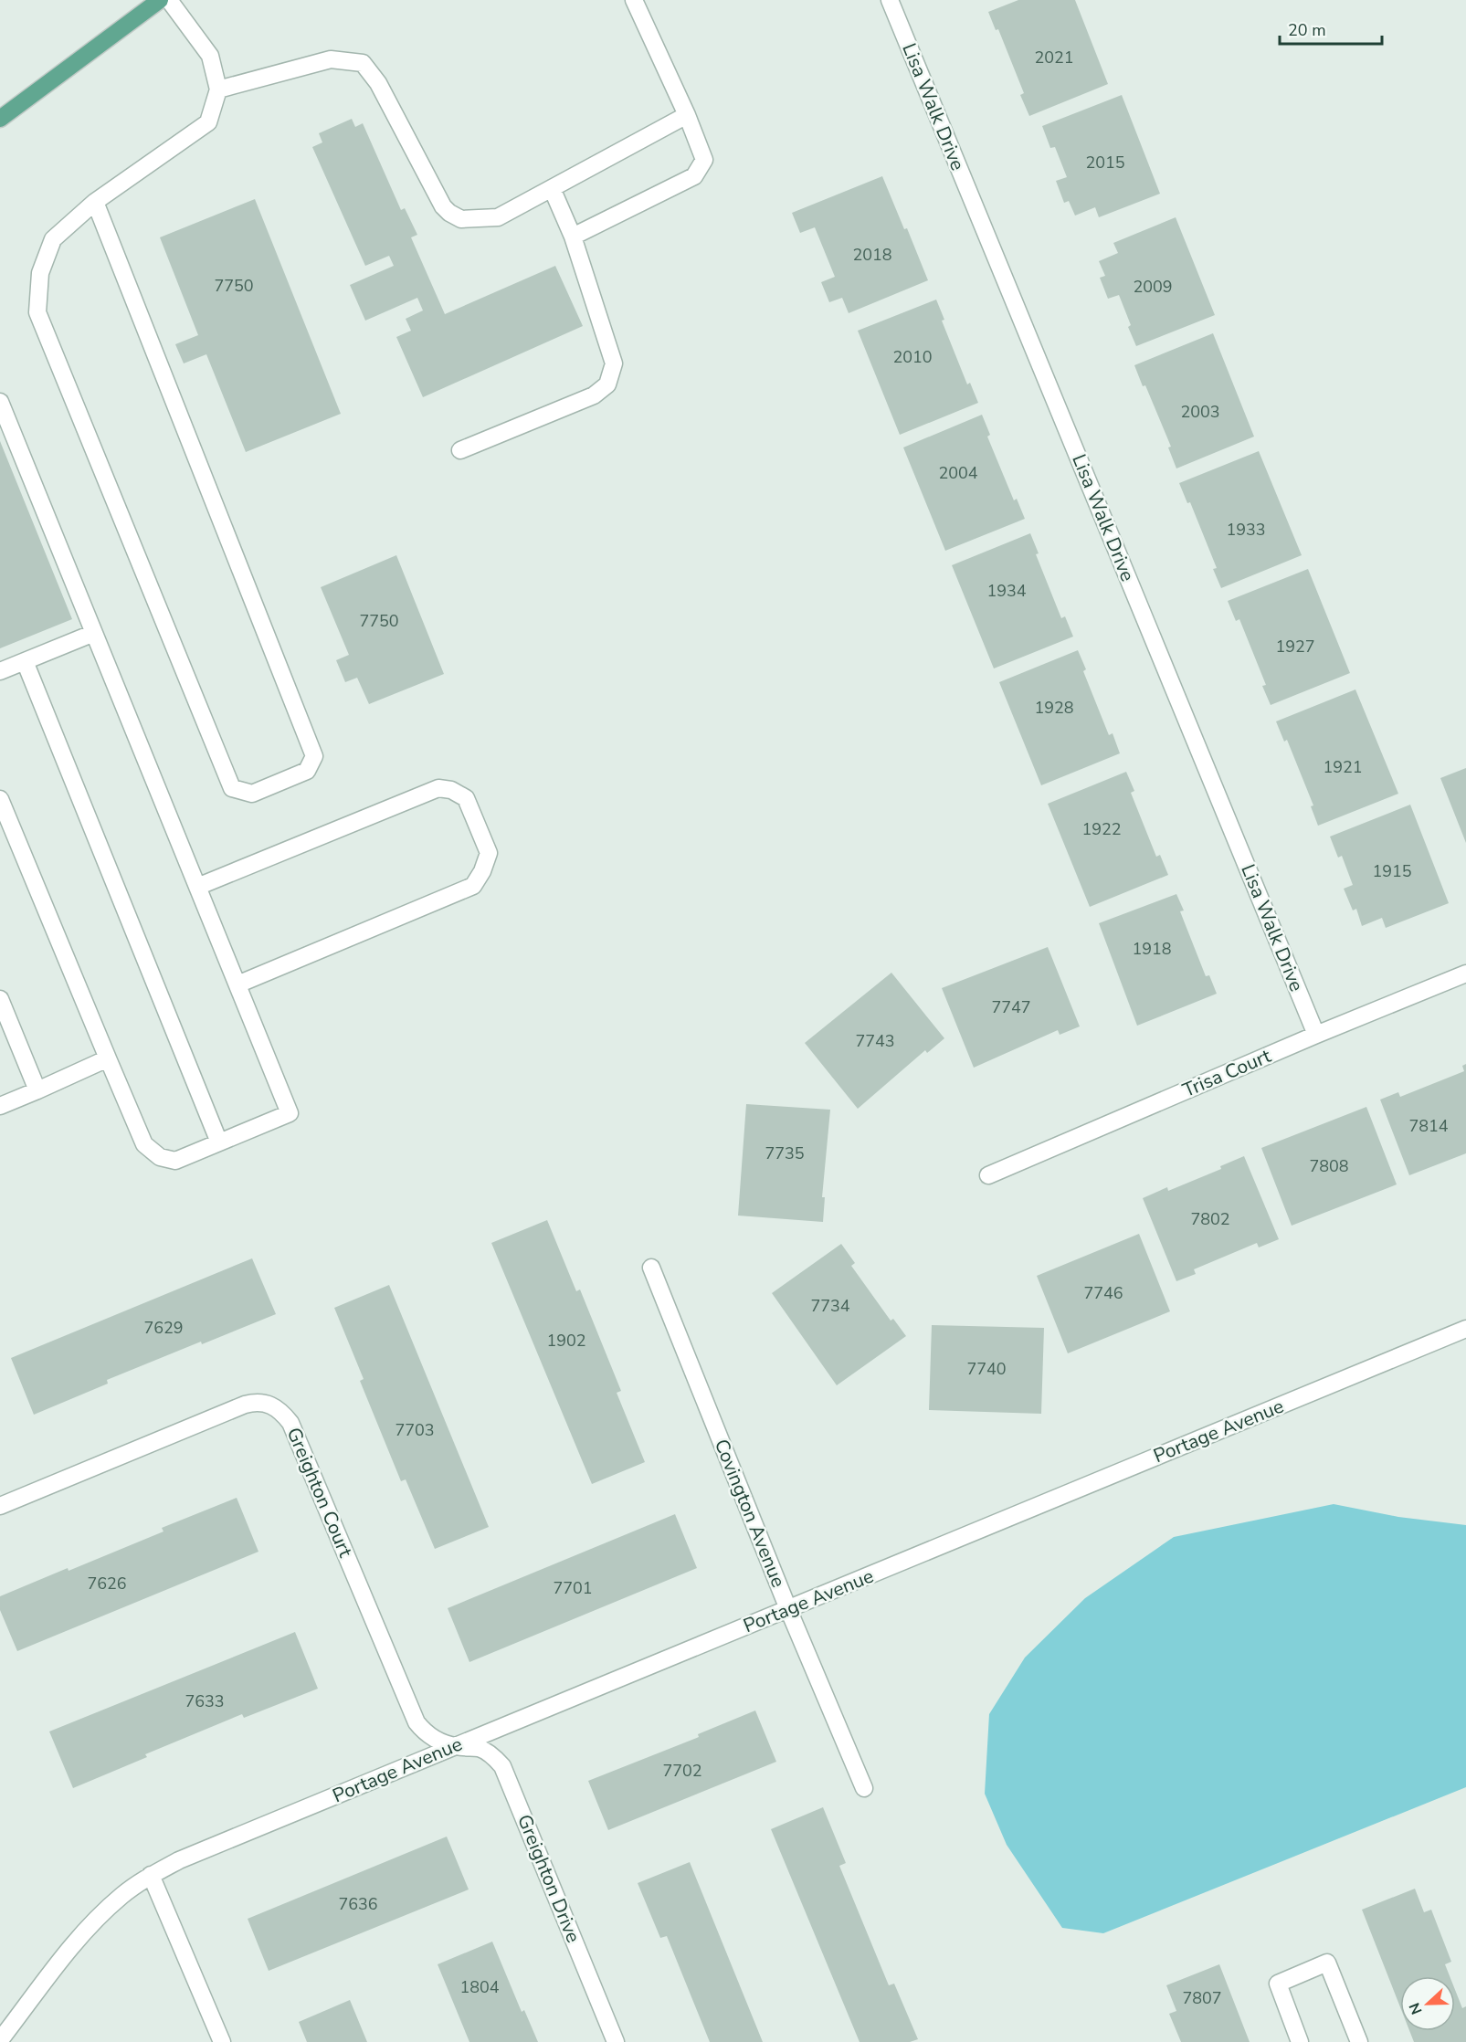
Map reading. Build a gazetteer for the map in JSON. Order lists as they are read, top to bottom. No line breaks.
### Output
{"streets":{"street":["Lisa Walk Drive","Trisa Court","Portage Avenue","Greighton Court","Covington Avenue","Greighton Drive"]},"crossings":[["Lisa Walk Drive","Trisa Court"],["Portage Avenue","Greighton Court"],["Portage Avenue","Covington Avenue"],["Portage Avenue","Greighton Drive"],["Greighton Court","Greighton Drive"]],"house_numbers":["2021","2015","2018","7750","2009","2010","2003","2004","1933","1934","7750","1927","1928","1921","1922","1915","1918","7747","7743","7814","7735","7808","7802","7746","7734","7629","1902","7740","7703","7626","7701","7633","7702","7636","1804","7807"],"scale_bar":"20 m","north":"left"}
